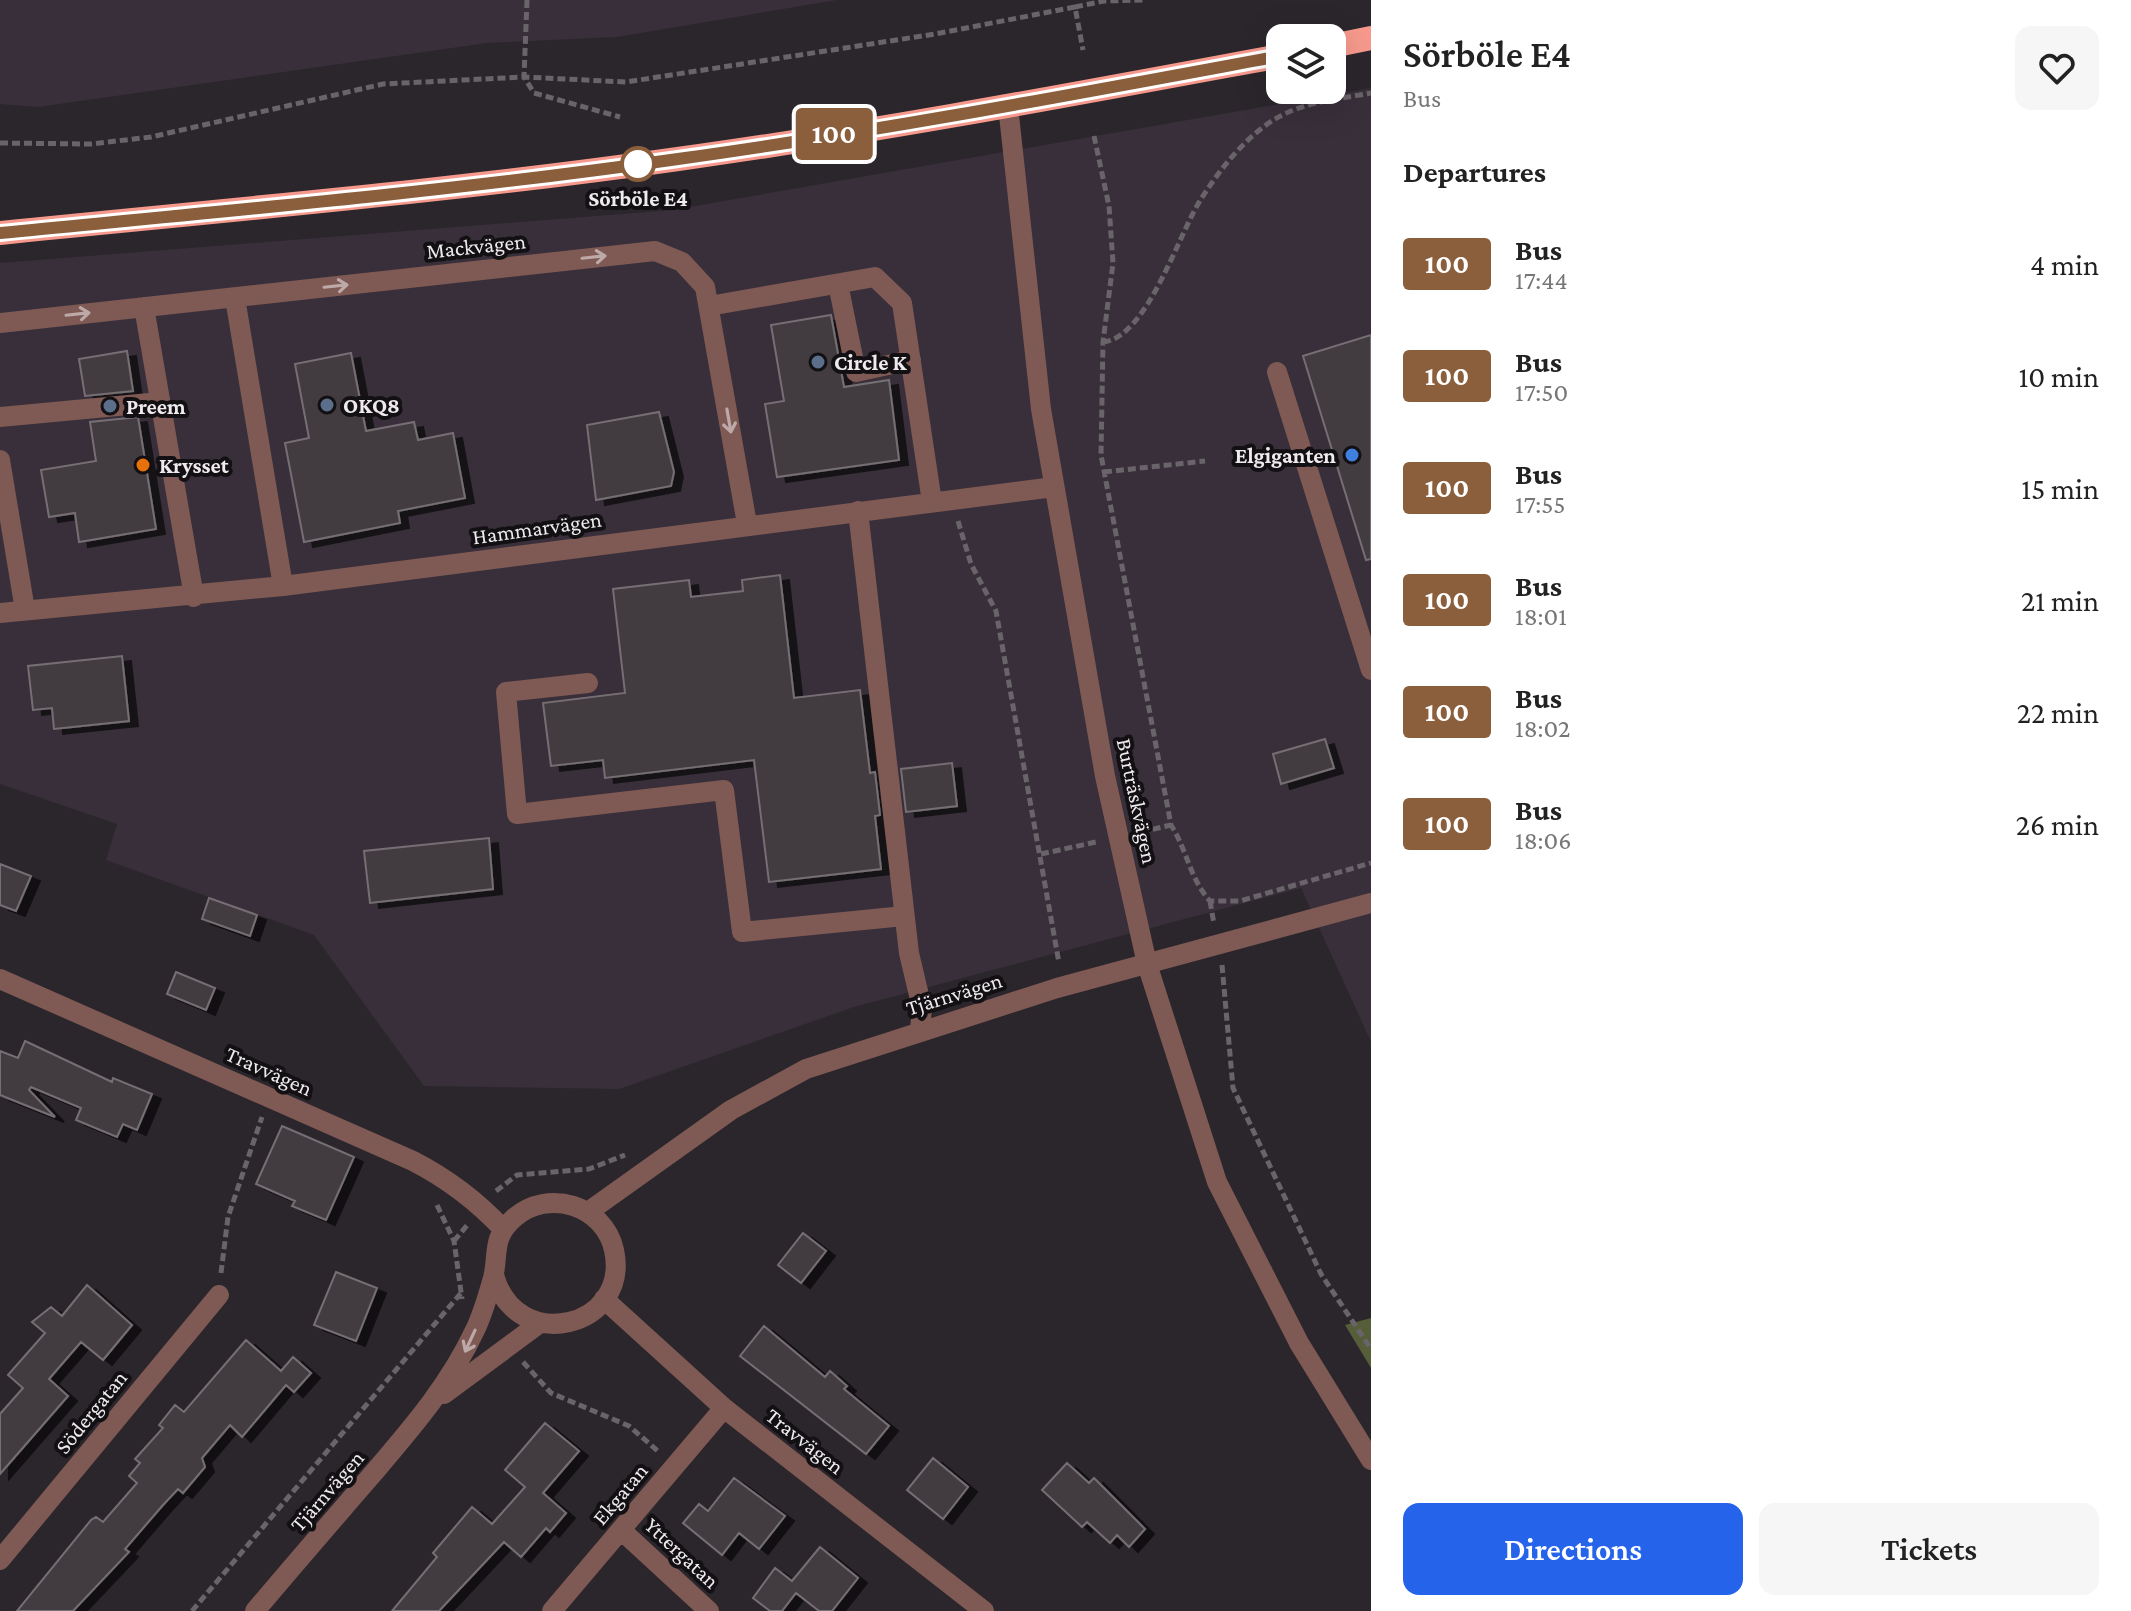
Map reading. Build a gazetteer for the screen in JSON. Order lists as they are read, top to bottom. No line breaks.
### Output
{"streets":{"street":["Mackvägen","Hammarvägen","Burträskvägen","Tjärnvägen","Travvägen","Södergatan","Ekgatan","Yttergatan"]},"crossings":[["Mackvägen","Hammarvägen"],["Hammarvägen","Burträskvägen"],["Burträskvägen","Tjärnvägen"],["Tjärnvägen","Travvägen"],["Travvägen","Ekgatan"],["Ekgatan","Yttergatan"]],"places":["Sörböle E4","Circle K","OKQ8","Preem","Elgiganten","Krysset"],"lines":["bus line 100"],"page":{"on_map":"100","heading":[["Sörböle E4","Bus"],"Departures"],"list":[{"mark":"100","name":"Bus","note":"17:44","value":"4 min"},{"mark":"100","name":"Bus","note":"17:50","value":"10 min"},{"mark":"100","name":"Bus","note":"17:55","value":"15 min"},{"mark":"100","name":"Bus","note":"18:01","value":"21 min"},{"mark":"100","name":"Bus","note":"18:02","value":"22 min"},{"mark":"100","name":"Bus","note":"18:06","value":"26 min"}],"buttons":["Directions","Tickets"]}}
